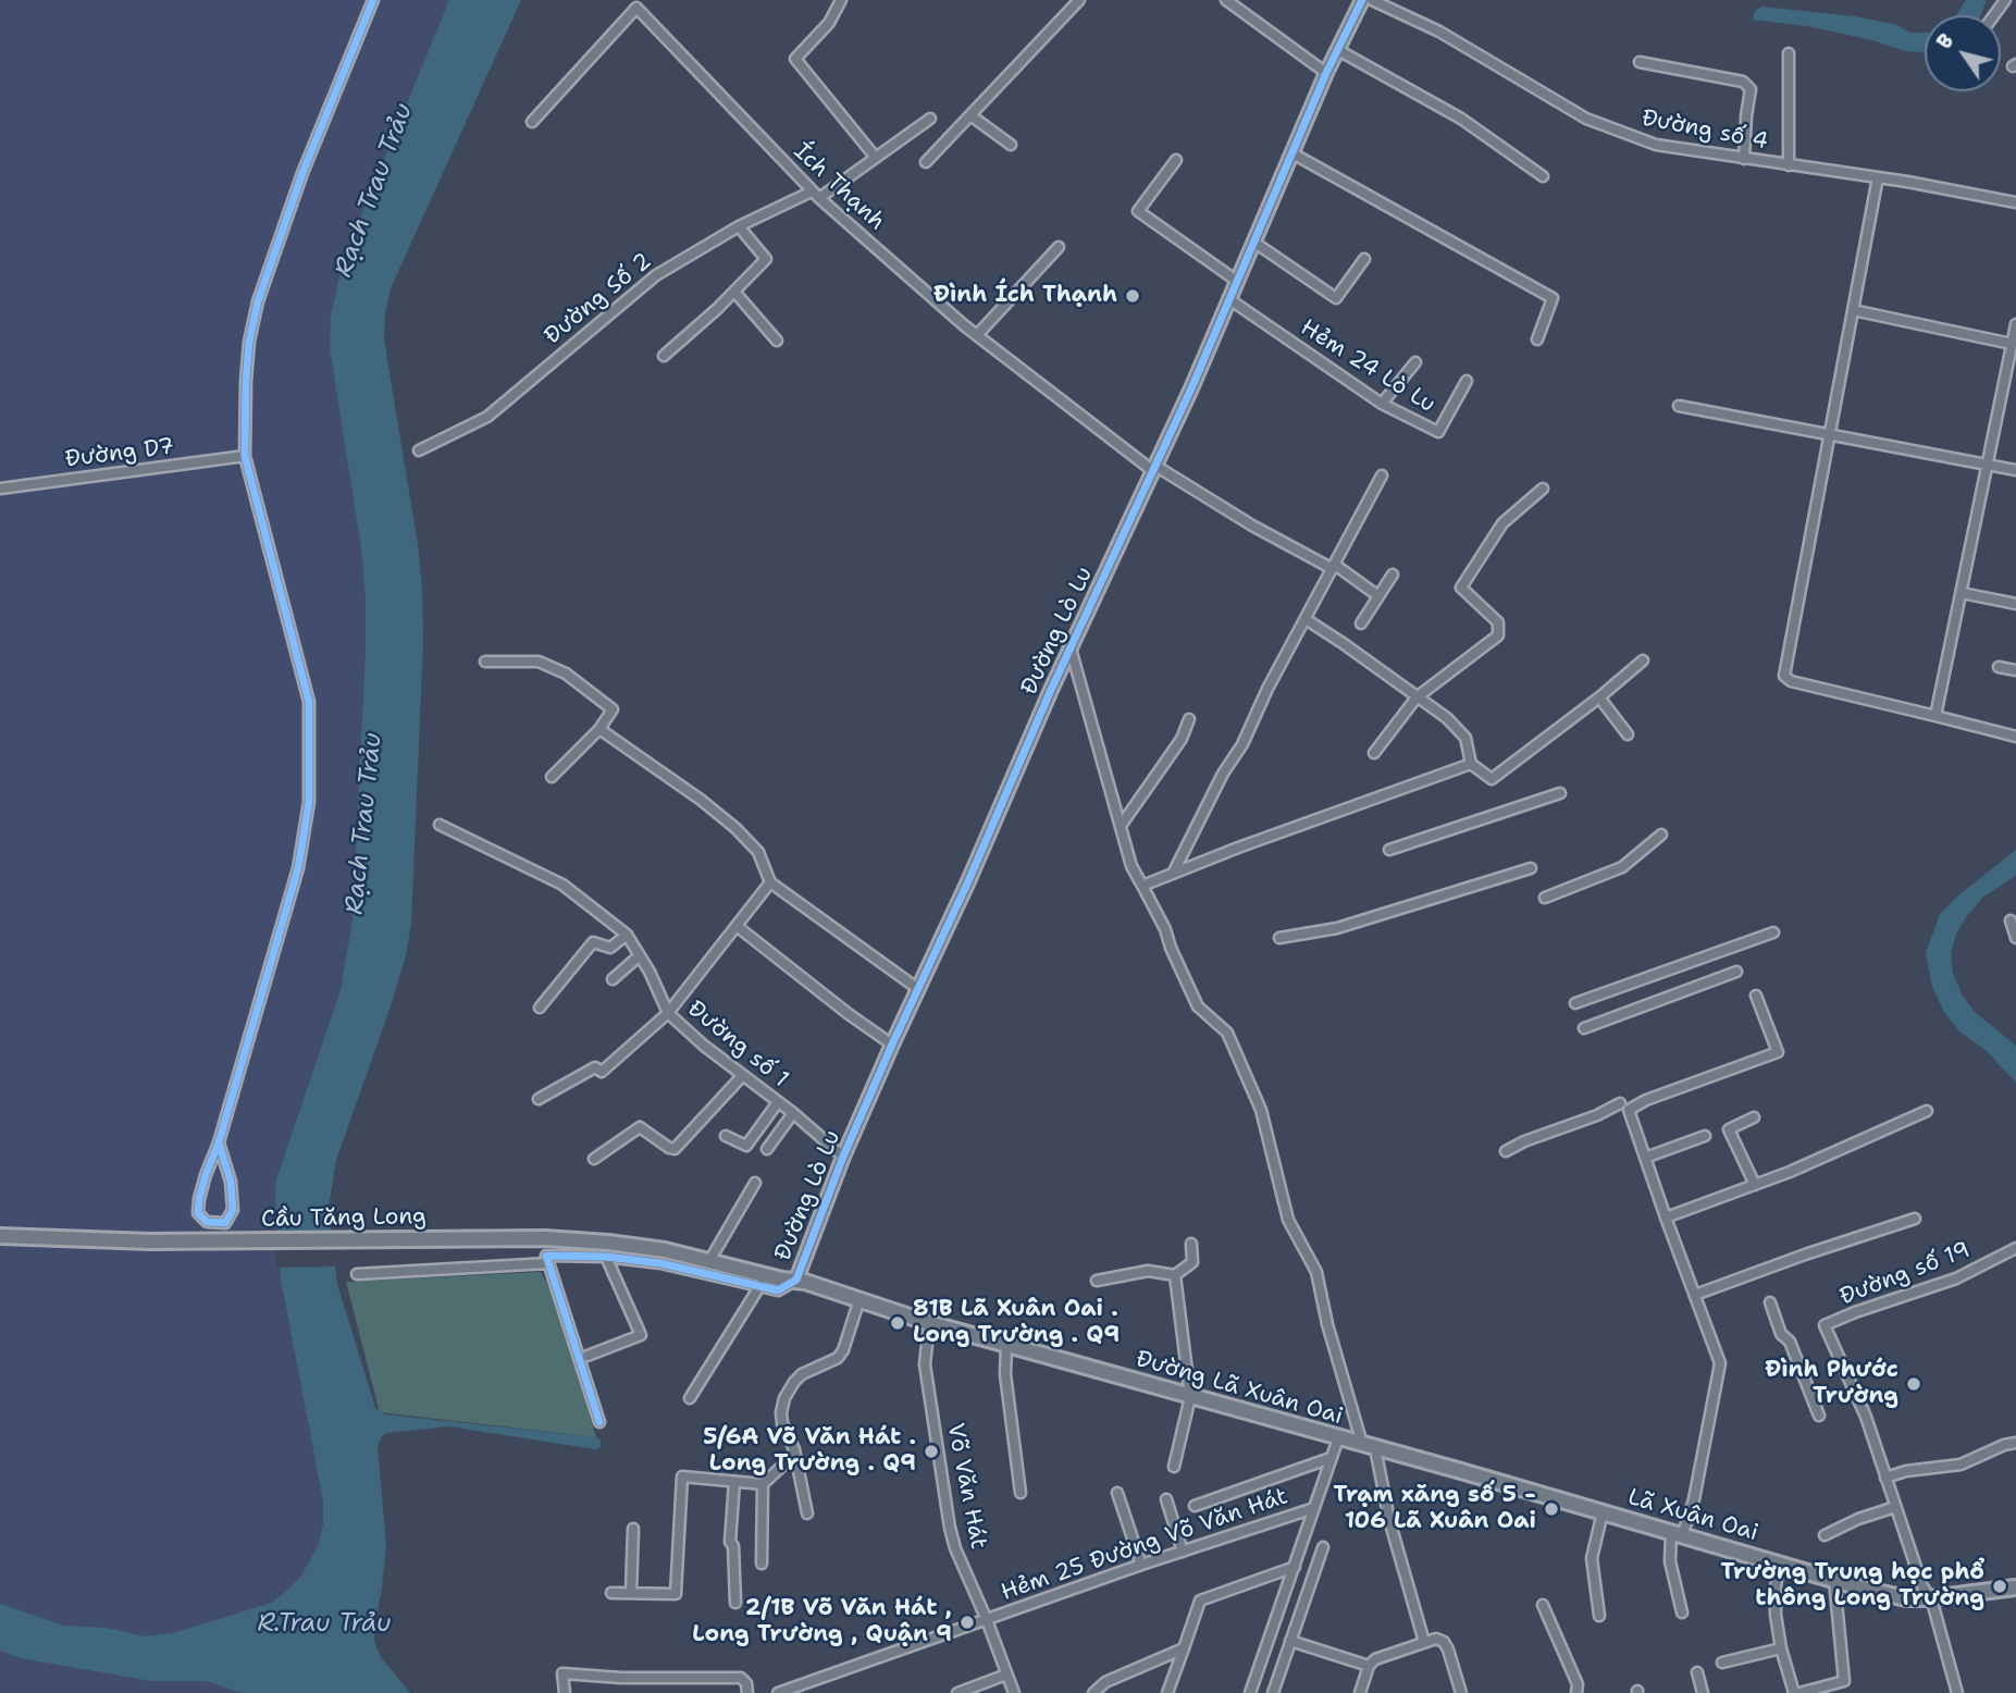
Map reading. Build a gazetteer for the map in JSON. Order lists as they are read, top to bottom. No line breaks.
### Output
{"streets":{"main road":["Cầu Tăng Long","Đường Lã Xuân Oai","Lã Xuân Oai"],"street":["Đường số 4","Ích Thạnh","Đường Số 2","Hẻm 24 Lò Lu","Đường D7","Đường Lò Lu","Đường số 1","Đường số 19","Võ Văn Hát","Hẻm 25 Đường Võ Văn Hát"]},"crossings":[["Ích Thạnh","Đường Số 2"],["Ích Thạnh","Đường Lò Lu"],["Hẻm 24 Lò Lu","Đường Lò Lu"],["Đường Lò Lu","Đường số 1"],["Đường số 19","Lã Xuân Oai"],["Đường Lã Xuân Oai","Võ Văn Hát"],["Đường Lã Xuân Oai","Lã Xuân Oai"],["Võ Văn Hát","Hẻm 25 Đường Võ Văn Hát"]],"water":["Rạch Trau Trảu","R.Trau Trảu"],"places":["Đình Ích Thạnh","81B Lã Xuân Oai . Long Trường . Q9","Đình Phước Trường","5/6A Võ Văn Hát . Long Trường . Q9","Trạm xăng số 5 - 106 Lã Xuân Oai","Trường Trung học phổ thông Long Trường","2/1B Võ Văn Hát , Long Trường , Quận 9"],"north":"top left"}
